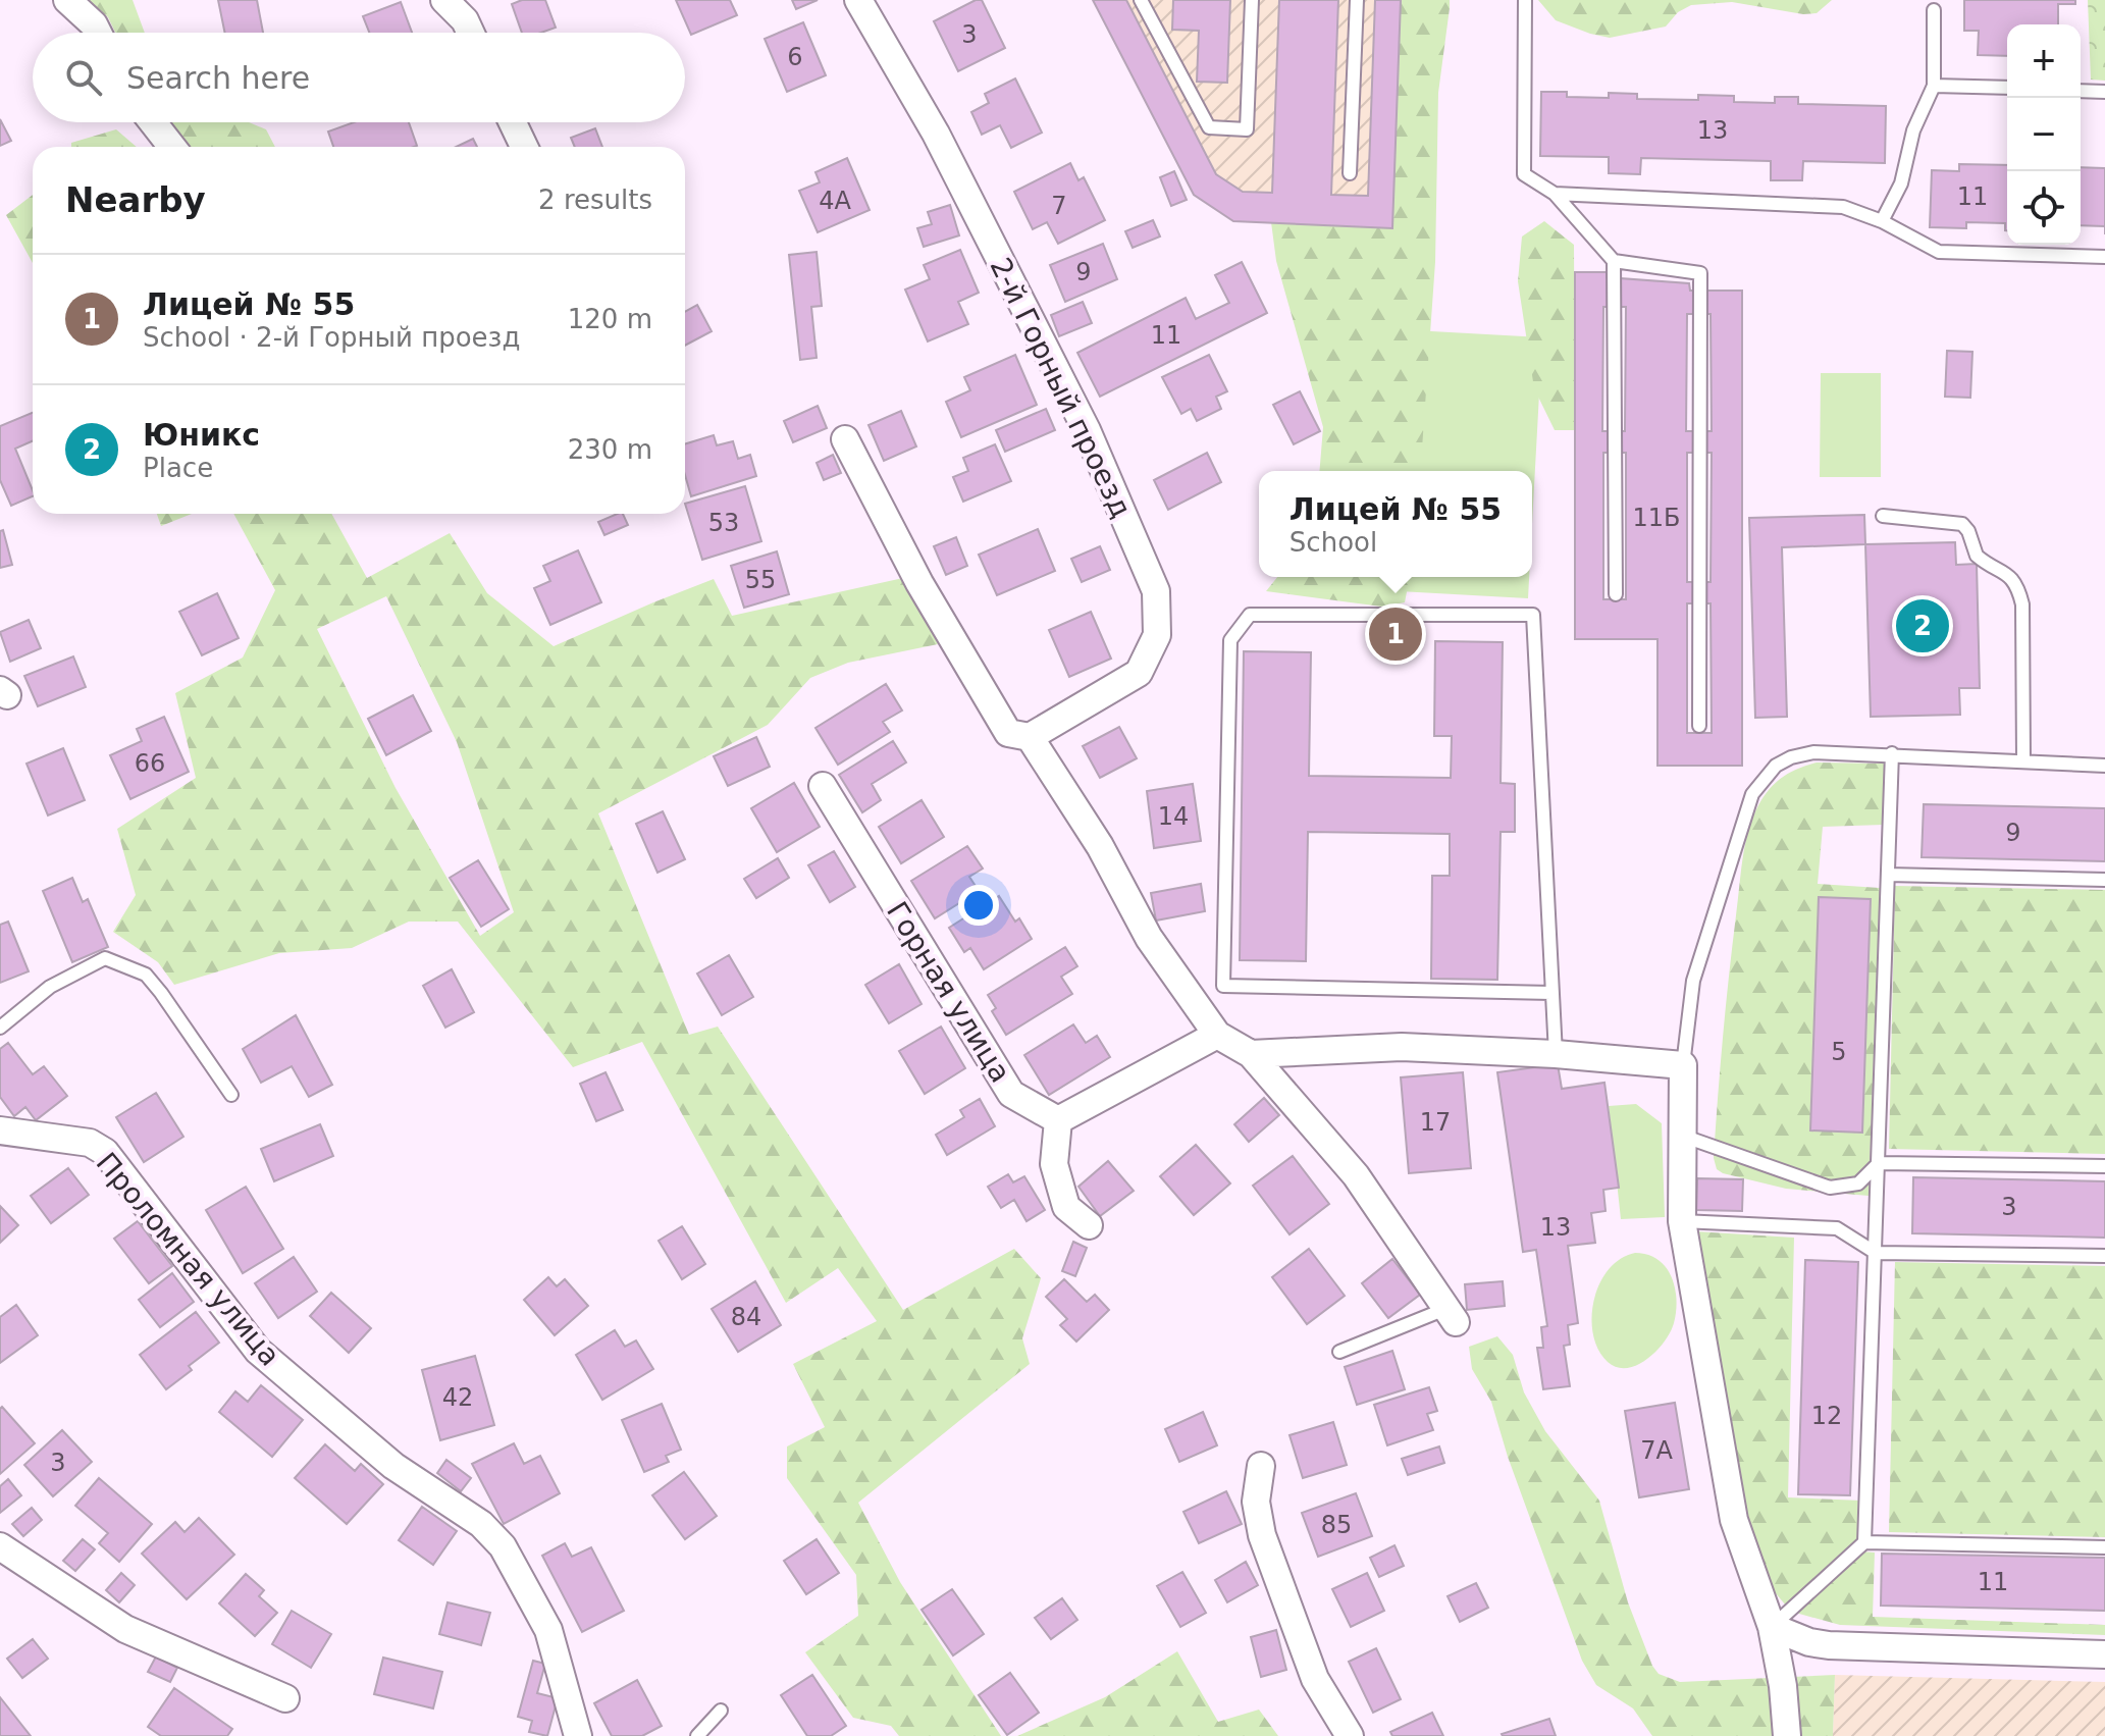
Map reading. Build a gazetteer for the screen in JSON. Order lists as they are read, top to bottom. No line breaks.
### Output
{"streets":{"street":["2-й Горный проезд","Горная улица","Проломная улица"]},"house_numbers":["3","6","13","11","4А","7","9","11","11Б","53","55","66","14","9","5","17","3","13","84","42","12","7А","3","85","11"],"page":{"map_buttons":["+","−"],"search":"Search here","heading":["Nearby","2 results"],"list":[{"mark":"1","name":"Лицей № 55","note":"School · 2-й Горный проезд","value":"120 m"},{"mark":"2","name":"Юникс","note":"Place","value":"230 m"}],"popup":["Лицей № 55","School"],"pins":["2","1"]}}
